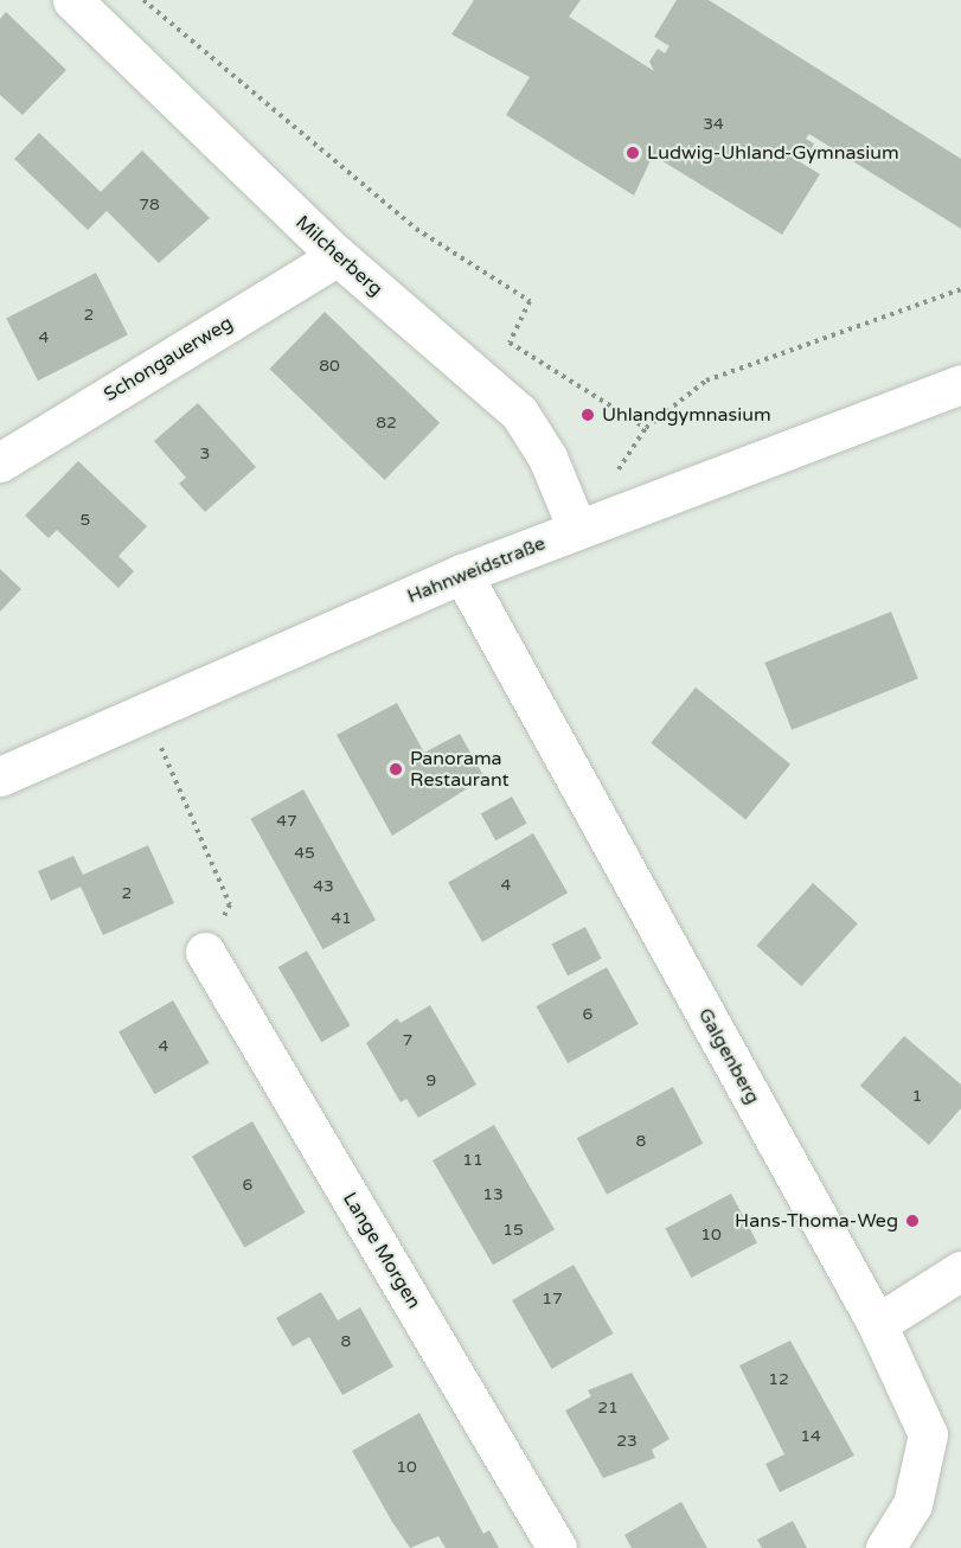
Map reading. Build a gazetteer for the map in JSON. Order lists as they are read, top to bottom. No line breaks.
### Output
{"streets":{"street":["Milcherberg","Schongauerweg","Hahnweidstraße","Galgenberg","Lange Morgen"]},"crossings":[["Milcherberg","Schongauerweg"],["Milcherberg","Hahnweidstraße"],["Hahnweidstraße","Galgenberg"]],"places":["Ludwig-Uhland-Gymnasium","Uhlandgymnasium","Panorama Restaurant","Hans-Thoma-Weg"],"house_numbers":["34","78","2","4","80","82","3","5","47","45","4","43","2","41","6","7","4","9","1","8","11","6","13","15","10","17","8","12","21","14","23","10"]}
